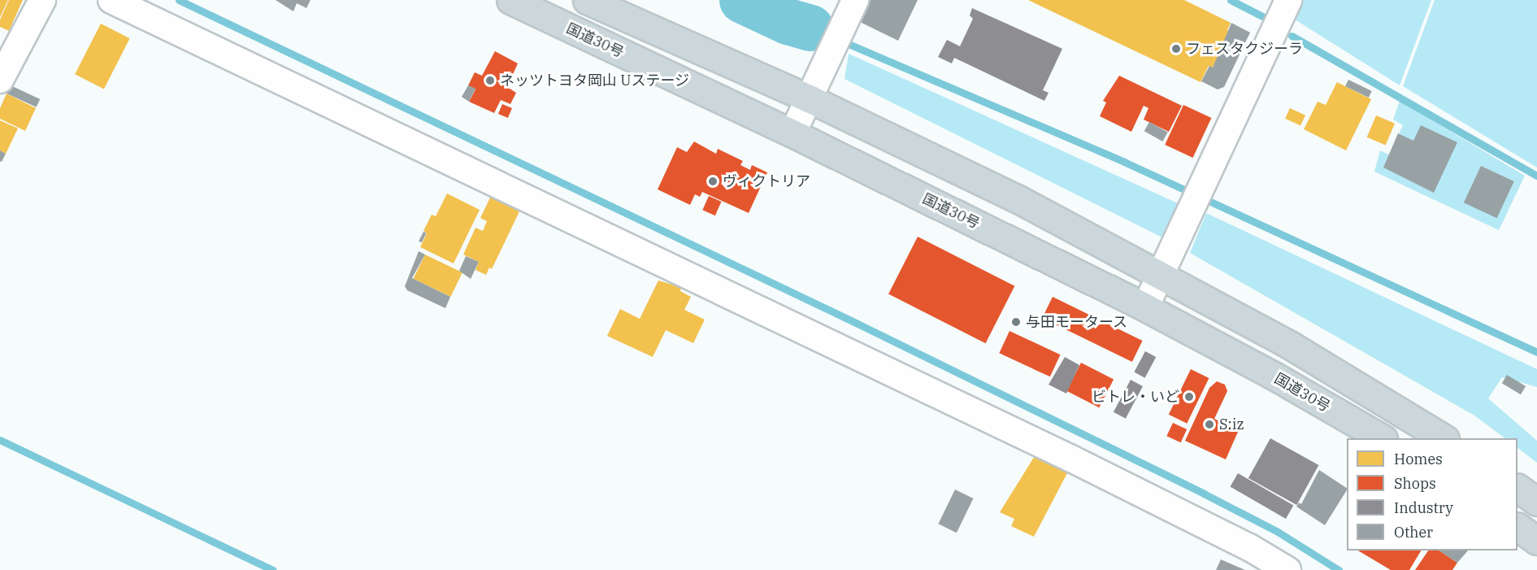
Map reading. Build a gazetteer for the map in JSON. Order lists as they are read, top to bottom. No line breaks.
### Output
{"streets":{"highway":["国道30号"]},"places":["フェスタクジーラ","ネッツトヨタ岡山 Uステージ","ヴィクトリア","与田モータース","ビトレ・いど","S:iz"],"legend":["Homes","Shops","Industry","Other"]}
